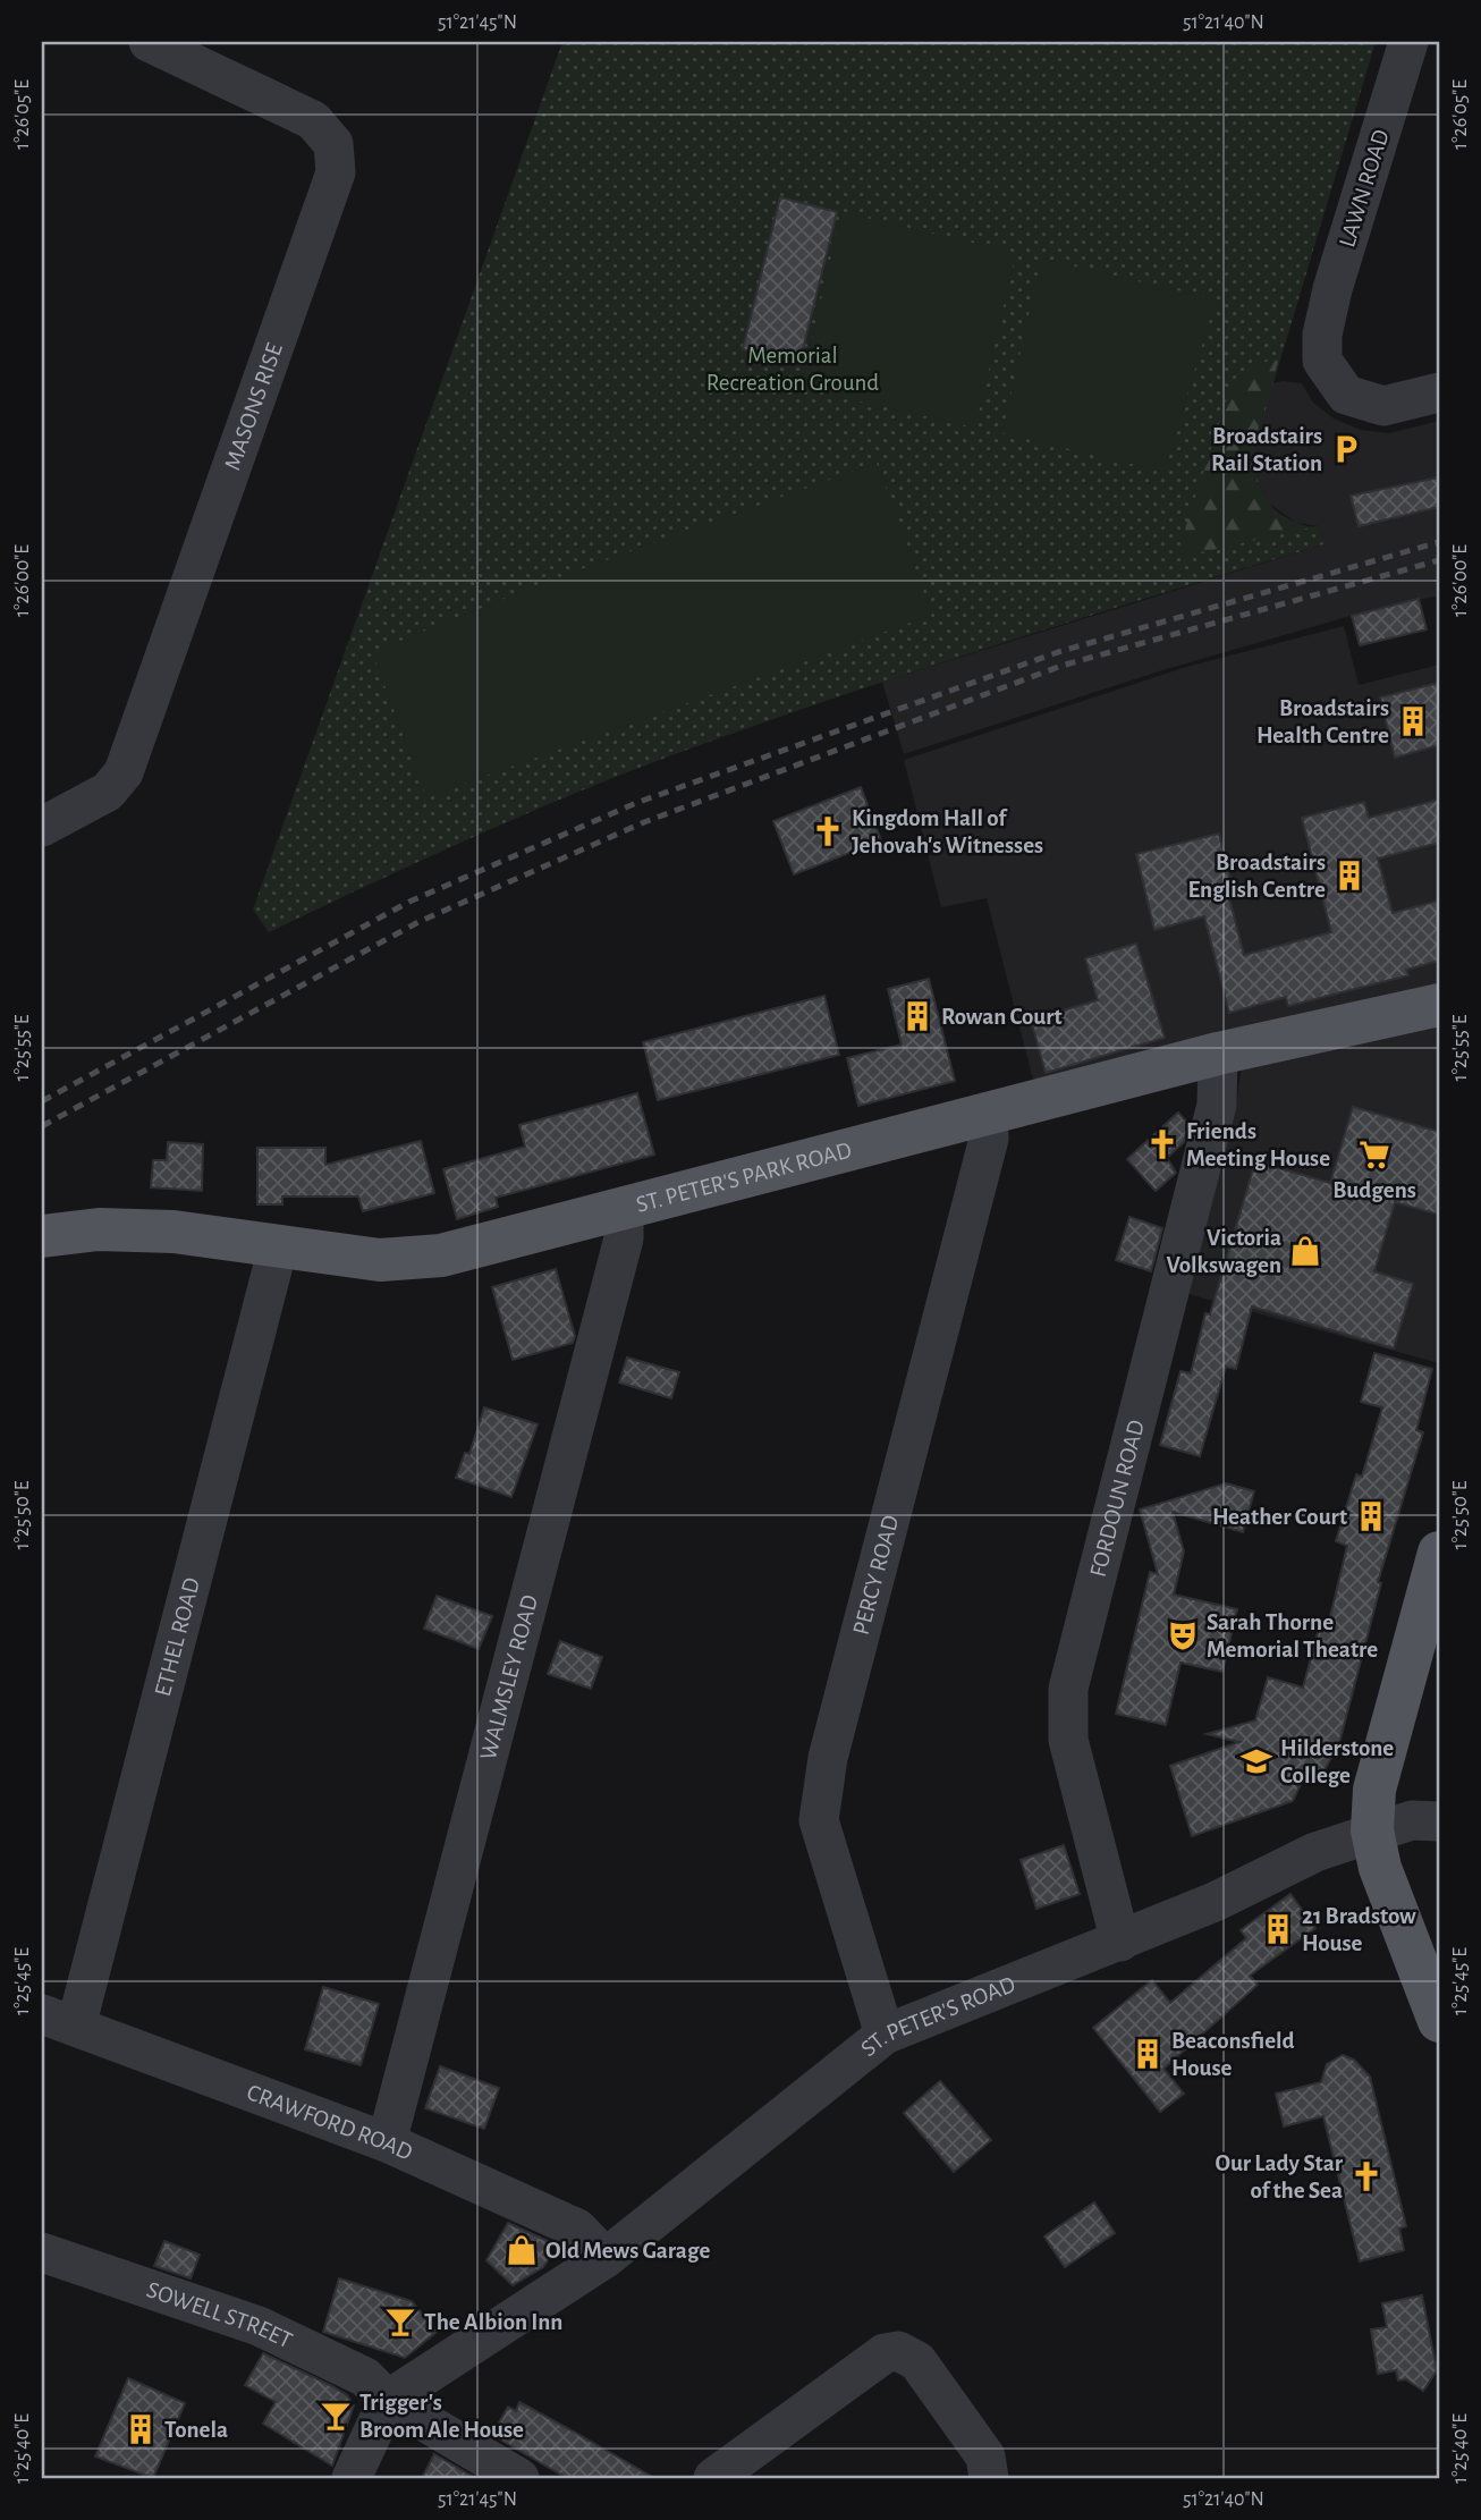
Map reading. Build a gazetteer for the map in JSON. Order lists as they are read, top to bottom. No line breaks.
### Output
{"streets":{"main road":["ST. PETER'S PARK ROAD"],"street":["LAWN ROAD","MASONS RISE","FORDOUN ROAD","PERCY ROAD","ETHEL ROAD","WALMSLEY ROAD","ST. PETER'S ROAD","CRAWFORD ROAD","SOWELL STREET"]},"crossings":[["ST. PETER'S PARK ROAD","FORDOUN ROAD"],["ST. PETER'S PARK ROAD","PERCY ROAD"],["ST. PETER'S PARK ROAD","ETHEL ROAD"],["ST. PETER'S PARK ROAD","WALMSLEY ROAD"],["FORDOUN ROAD","ST. PETER'S ROAD"],["PERCY ROAD","ST. PETER'S ROAD"],["ETHEL ROAD","CRAWFORD ROAD"],["WALMSLEY ROAD","CRAWFORD ROAD"],["ST. PETER'S ROAD","CRAWFORD ROAD"],["ST. PETER'S ROAD","SOWELL STREET"]],"parks":["Memorial Recreation Ground"],"places":{"parking":["Broadstairs Rail Station"],"building":["Broadstairs Health Centre","Broadstairs English Centre","Rowan Court","Heather Court","21 Bradstow House","Beaconsfield House","Tonela"],"church":["Kingdom Hall of Jehovah's Witnesses","Friends Meeting House","Our Lady Star of the Sea"],"supermarket":["Budgens"],"shop":["Victoria Volkswagen","Old Mews Garage"],"theatre":["Sarah Thorne Memorial Theatre"],"school or university":["Hilderstone College"],"bar":["The Albion Inn","Trigger's Broom Ale House"]},"coordinates":["51°21'45\"N","51°21'40\"N","1°26'05\"E","1°26'00\"E","1°25'55\"E","1°25'50\"E","1°25'45\"E","1°25'40\"E"]}
